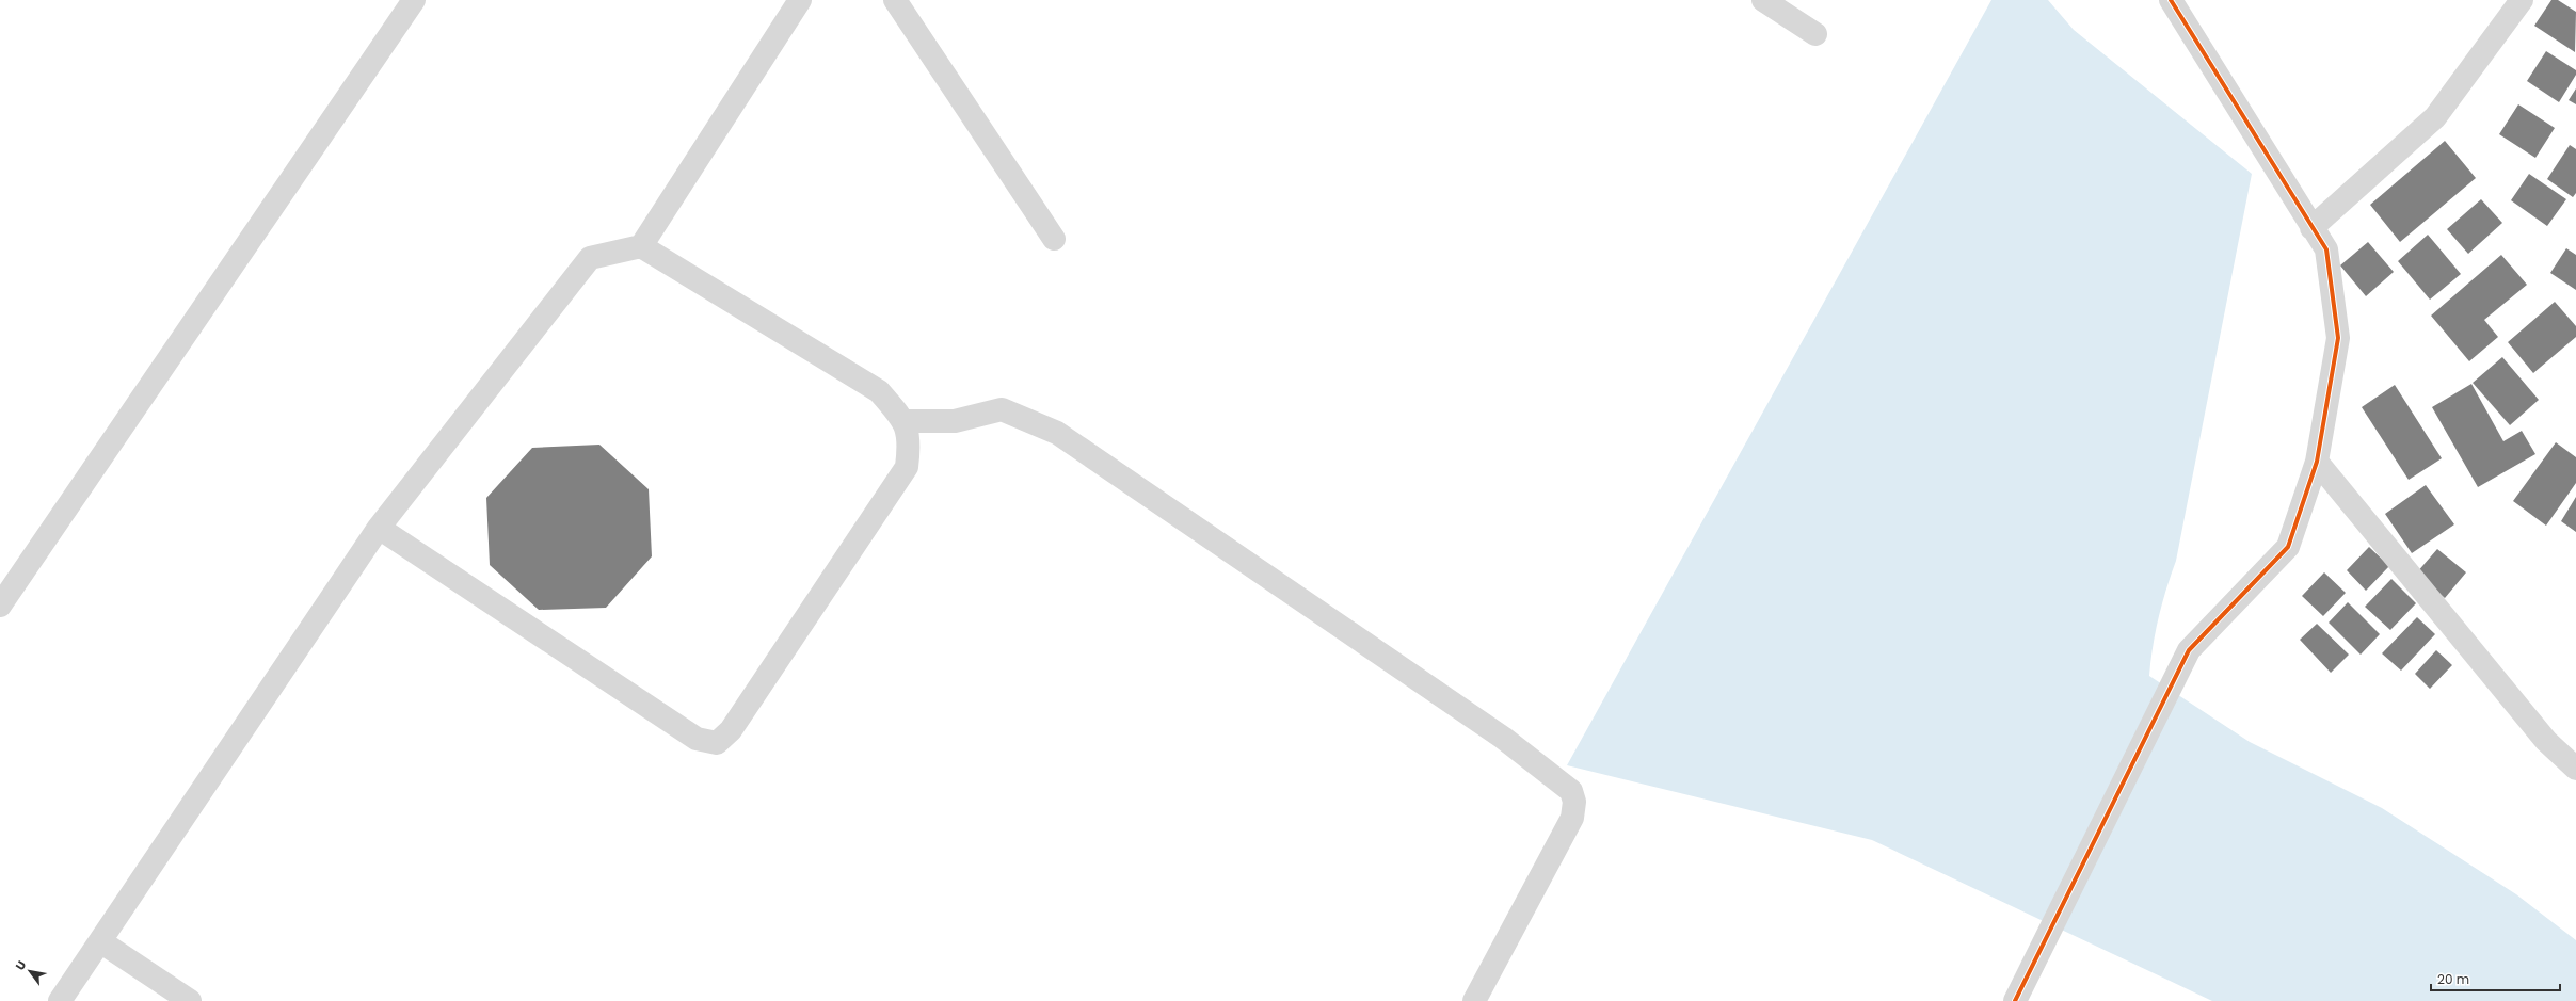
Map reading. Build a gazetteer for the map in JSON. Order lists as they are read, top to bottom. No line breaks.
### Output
{"scale_bar":"20 m","north":"top left"}
